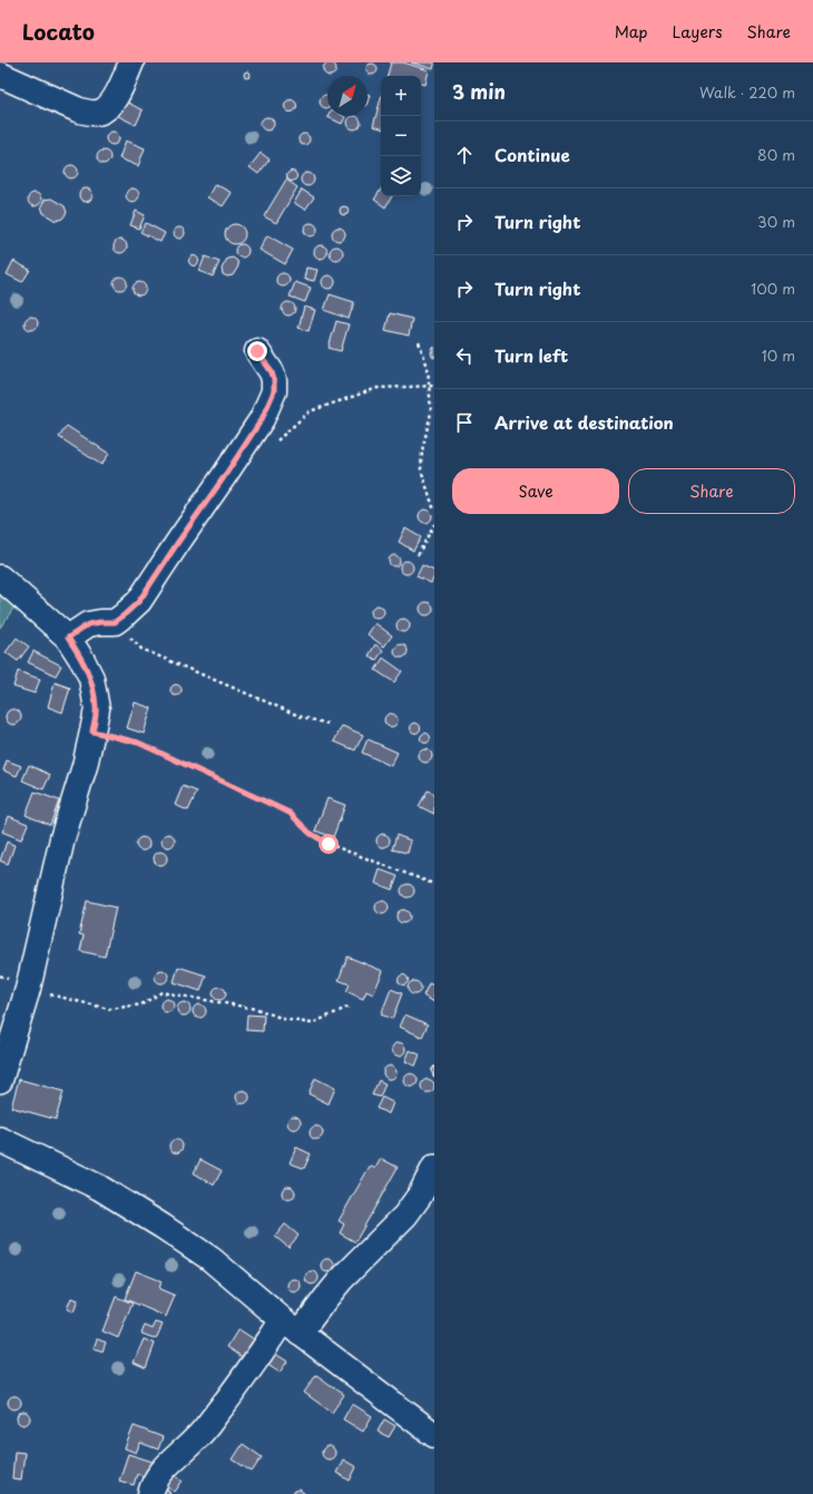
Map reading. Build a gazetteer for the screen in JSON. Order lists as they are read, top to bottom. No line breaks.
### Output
{"north":"top right","page":{"header":"Locato","nav":["Map","Layers","Share"],"heading":["3 min","Walk · 220 m"],"map_buttons":["+","−"],"list":[["Continue","80 m"],["Turn right","30 m"],["Turn right","100 m"],["Turn left","10 m"],"Arrive at destination"],"buttons":["Save","Share"]}}
